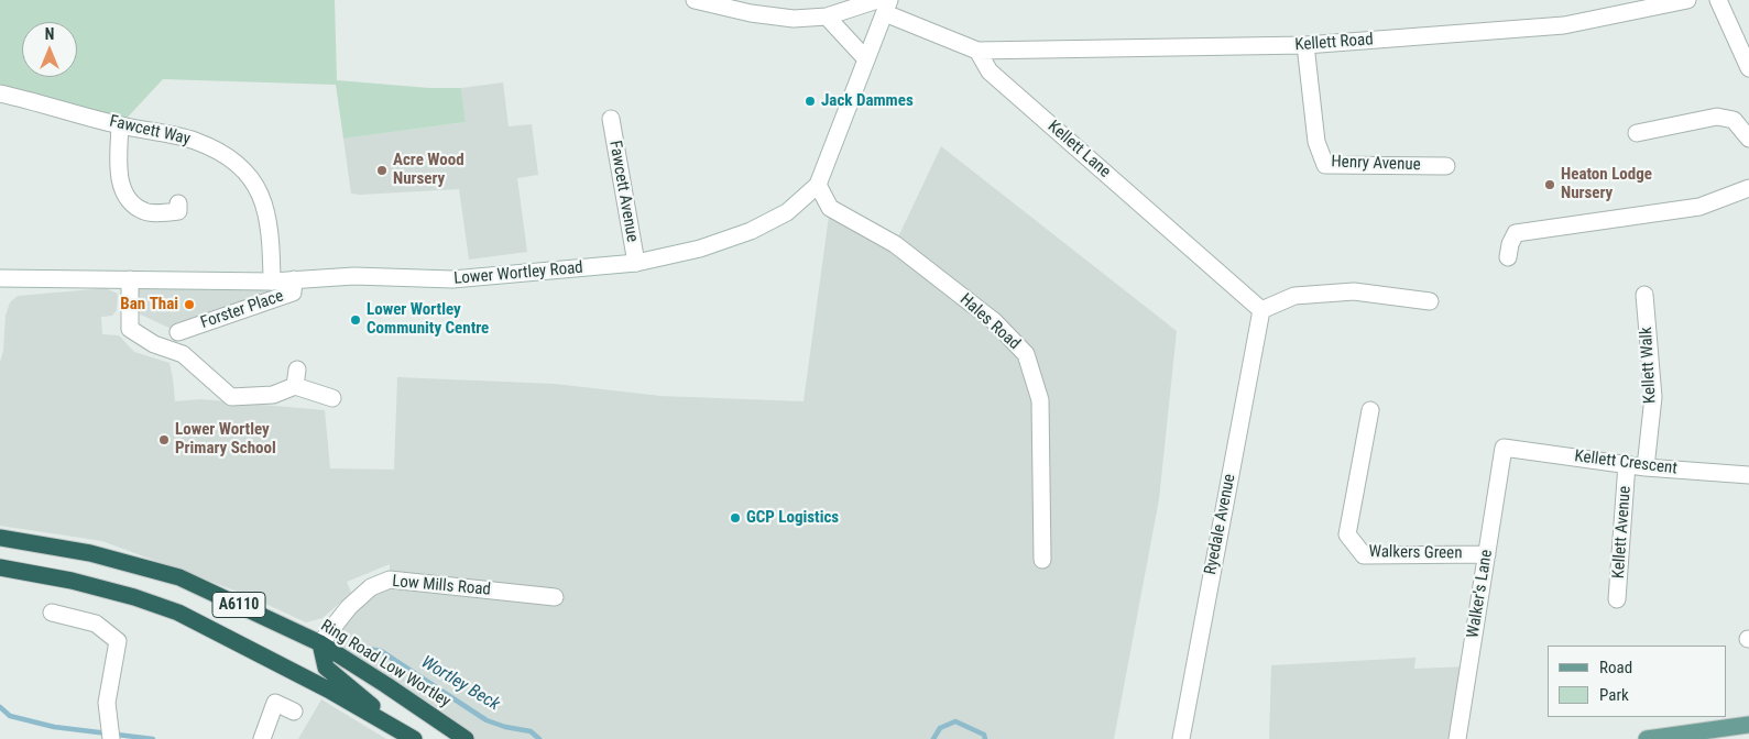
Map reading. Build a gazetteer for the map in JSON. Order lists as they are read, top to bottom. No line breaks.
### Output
{"streets":{"highway":["A6110","Ring Road Low Wortley"],"street":["Kellett Road","Fawcett Way","Kellett Lane","Henry Avenue","Fawcett Avenue","Lower Wortley Road","Forster Place","Hales Road","Kellett Walk","Kellett Crescent","Ryedale Avenue","Kellett Avenue","Walkers Green","Low Mills Road","Walker's Lane"]},"crossings":[["Kellett Road","Kellett Lane"],["Kellett Road","Henry Avenue"],["Fawcett Way","Lower Wortley Road"],["Kellett Lane","Ryedale Avenue"],["Fawcett Avenue","Lower Wortley Road"],["Lower Wortley Road","Forster Place"],["Lower Wortley Road","Hales Road"],["Kellett Walk","Kellett Crescent"],["Kellett Crescent","Kellett Avenue"],["Kellett Crescent","Walker's Lane"],["Walkers Green","Walker's Lane"],["Low Mills Road","Ring Road Low Wortley"]],"water":["Wortley Beck"],"places":["Jack Dammes","Acre Wood Nursery","Heaton Lodge Nursery","Ban Thai","Lower Wortley Community Centre","Lower Wortley Primary School","GCP Logistics"],"legend":["Road","Park"],"north":"top"}
